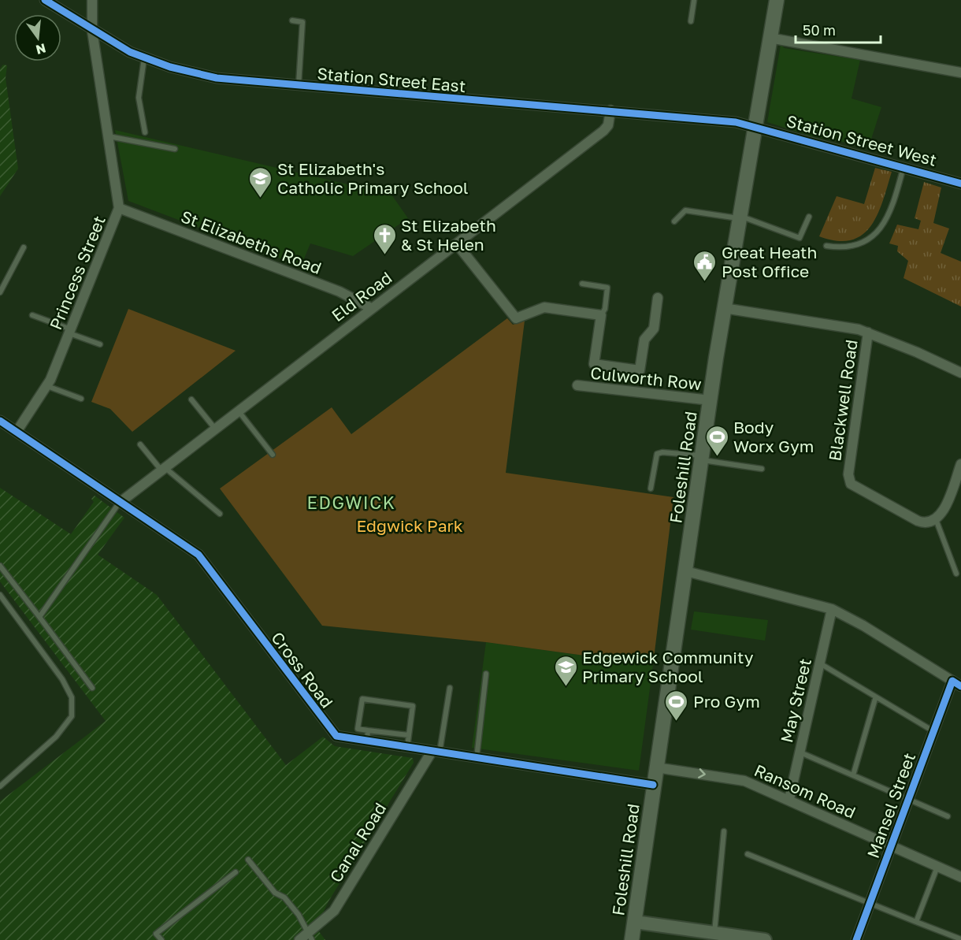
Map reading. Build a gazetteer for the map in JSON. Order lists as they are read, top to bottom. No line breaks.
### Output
{"streets":{"main road":["Foleshill Road"],"street":["Station Street East","Station Street West","St Elizabeths Road","Princess Street","Eld Road","Culworth Row","Blackwell Road","Cross Road","May Street","Ransom Road","Mansel Street","Canal Road"]},"crossings":[["Station Street East","Station Street West"],["Station Street East","Princess Street"],["Station Street East","Eld Road"],["Station Street East","Foleshill Road"],["Station Street West","Foleshill Road"],["St Elizabeths Road","Princess Street"],["St Elizabeths Road","Eld Road"],["Princess Street","Cross Road"],["Eld Road","Cross Road"],["Culworth Row","Foleshill Road"],["Blackwell Road","Foleshill Road"],["Foleshill Road","Cross Road"],["Foleshill Road","Ransom Road"],["Cross Road","Canal Road"],["May Street","Ransom Road"],["Ransom Road","Mansel Street"]],"one_way":["Ransom Road"],"districts":["EDGWICK"],"parks":["Edgwick Park"],"places":{"school or university":["St Elizabeth's Catholic Primary School","Edgewick Community Primary School"],"church":["St Elizabeth & St Helen"],"public building":["Great Heath Post Office"],"sports":["Body Worx Gym","Pro Gym"]},"scale_bar":"50 m","north":"bottom"}
